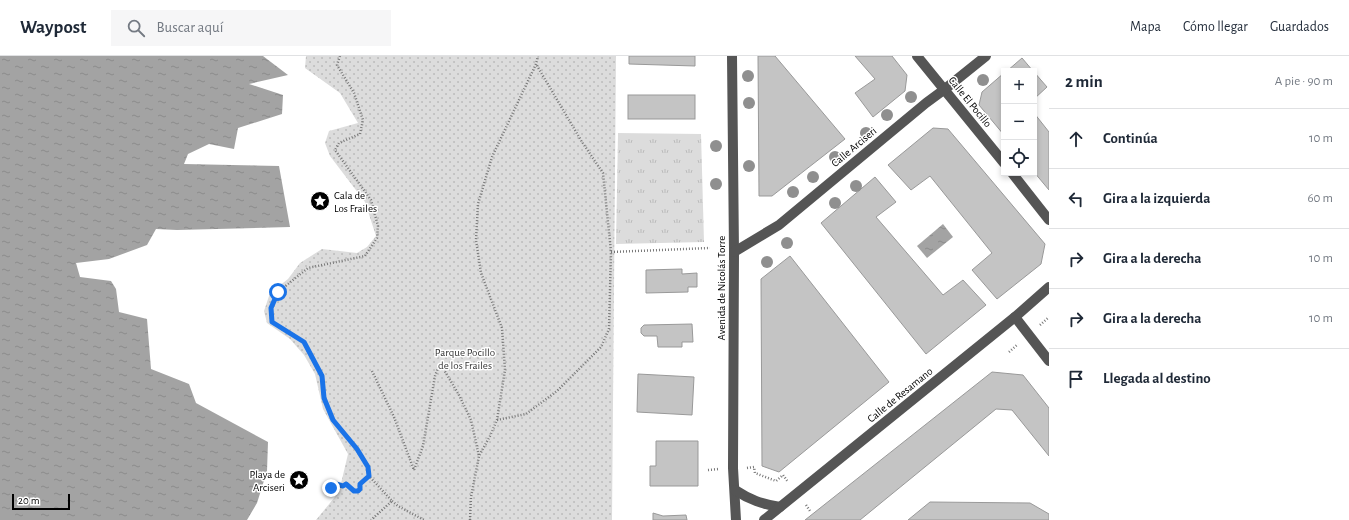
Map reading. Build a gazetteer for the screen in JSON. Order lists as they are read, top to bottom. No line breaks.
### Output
{"streets":{"street":["Calle El Pocillo","Calle Arciseri","Avenida de Nicolás Torre","Calle de Resamano"]},"crossings":[["Calle El Pocillo","Calle Arciseri"],["Calle Arciseri","Avenida de Nicolás Torre"]],"parks":["Parque Pocillo de los Frailes"],"places":{"place":["Cala de Los Frailes","Playa de Arciseri"]},"scale_bar":"20 m","page":{"header":"Waypost","search":"Buscar aquí","nav":["Mapa","Cómo llegar","Guardados"],"heading":["2 min","A pie · 90 m"],"map_buttons":["+","−"],"list":[["Continúa","10 m"],["Gira a la izquierda","60 m"],["Gira a la derecha","10 m"],["Gira a la derecha","10 m"],"Llegada al destino"],"scale":"20 m"}}
